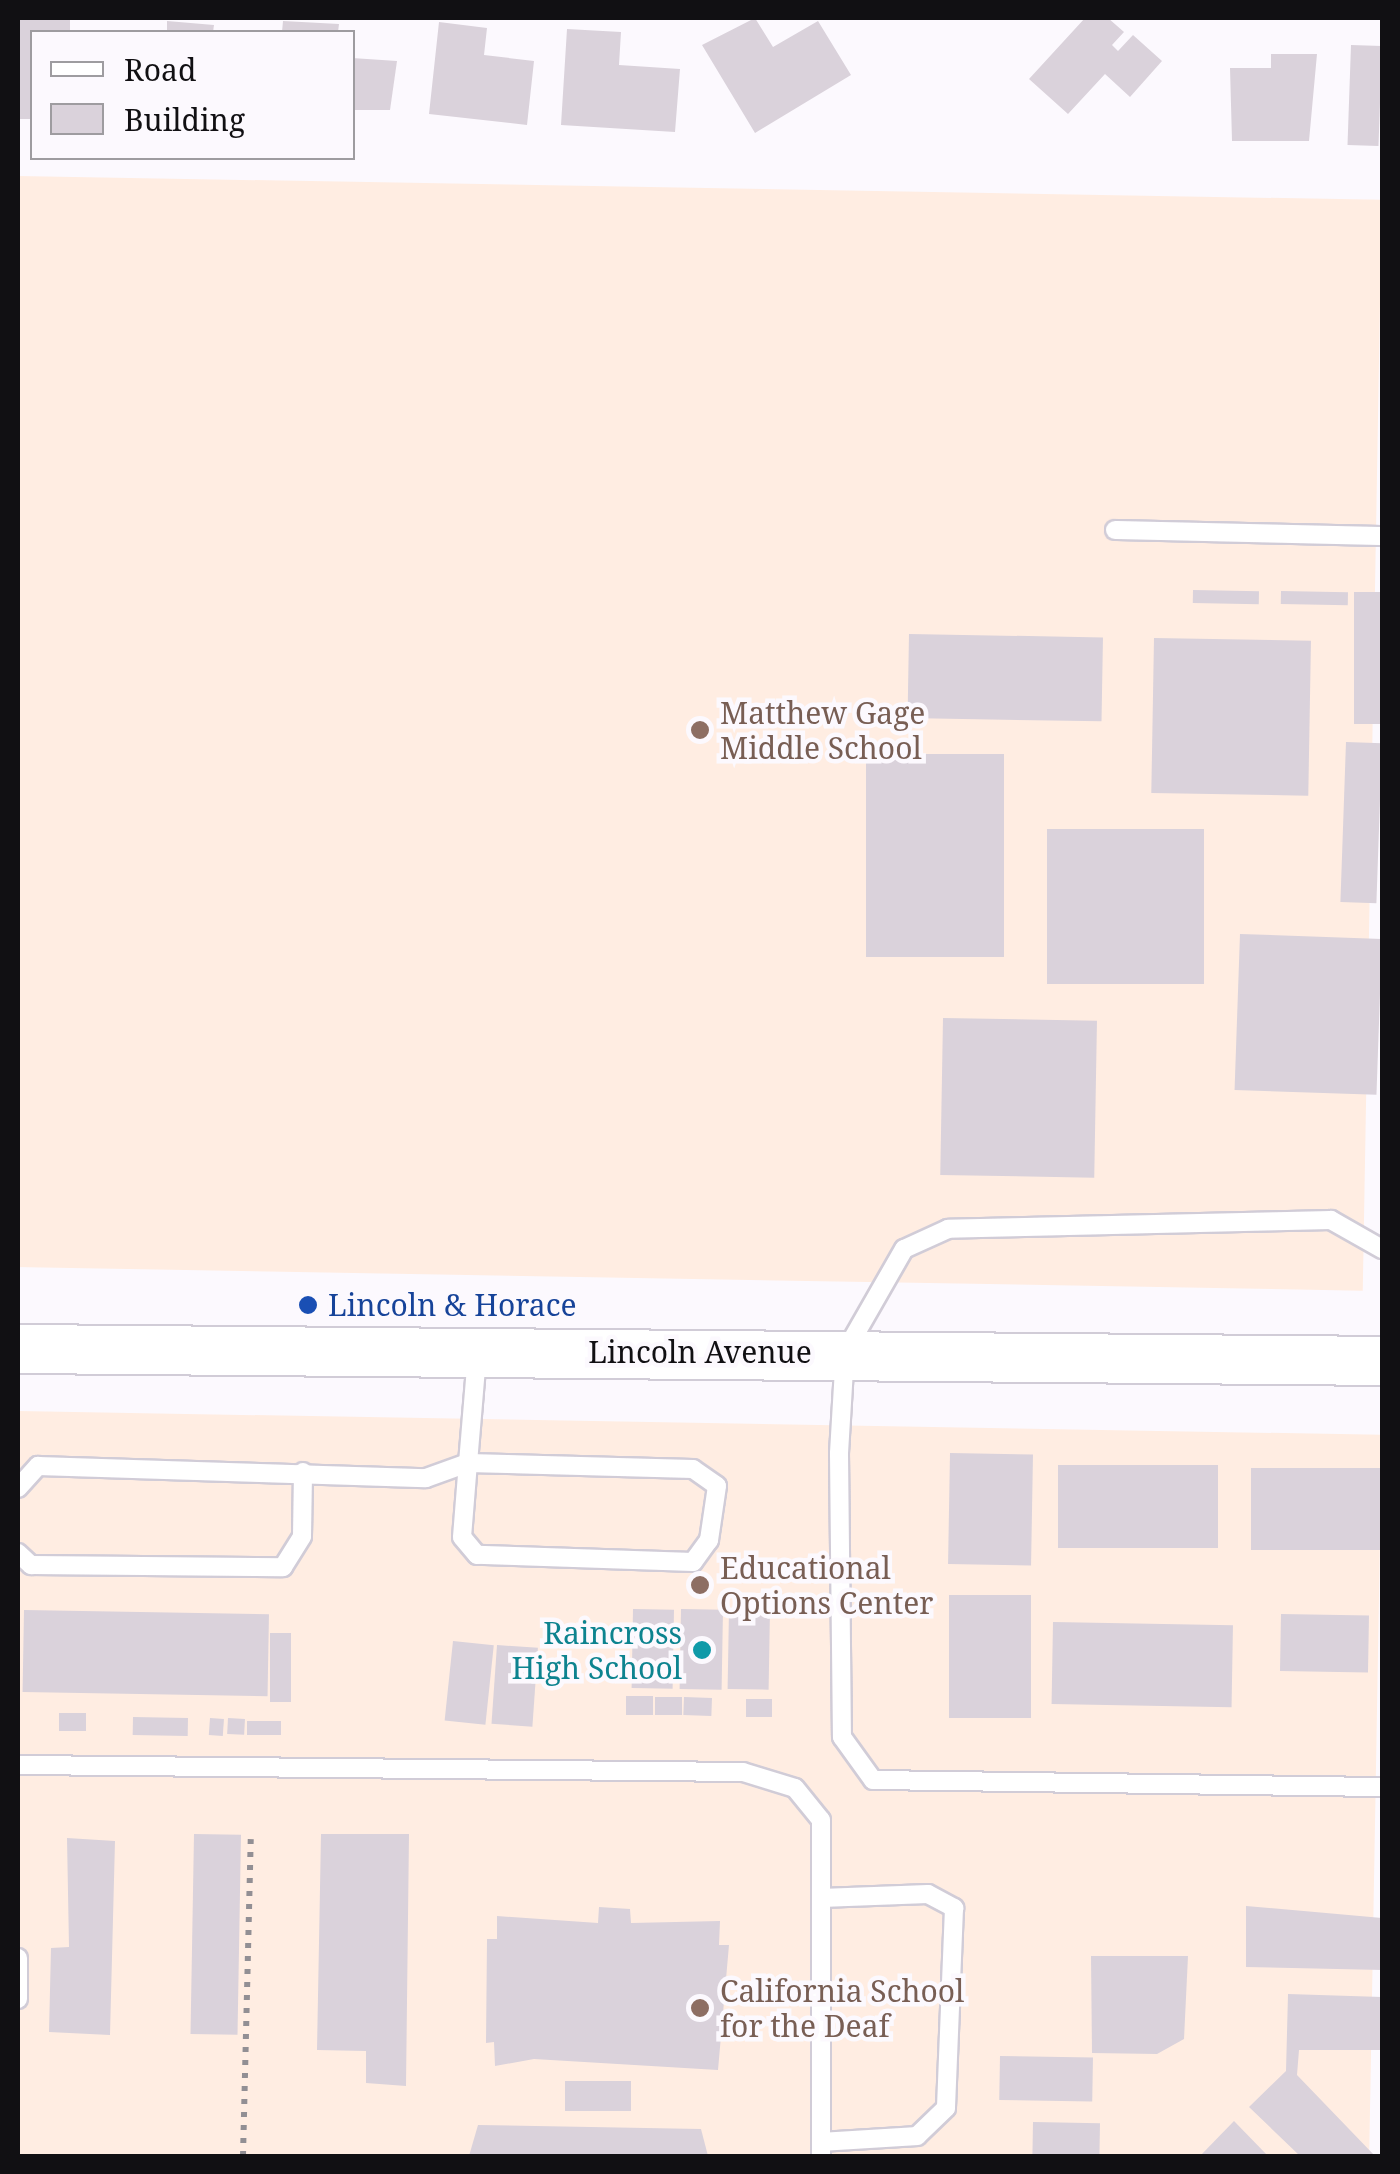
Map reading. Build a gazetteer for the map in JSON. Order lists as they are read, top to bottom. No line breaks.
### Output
{"streets":{"street":["Lincoln Avenue"]},"places":["Matthew Gage Middle School","Lincoln & Horace","Educational Options Center","Raincross High School","California School for the Deaf"],"legend":["Road","Building"]}
